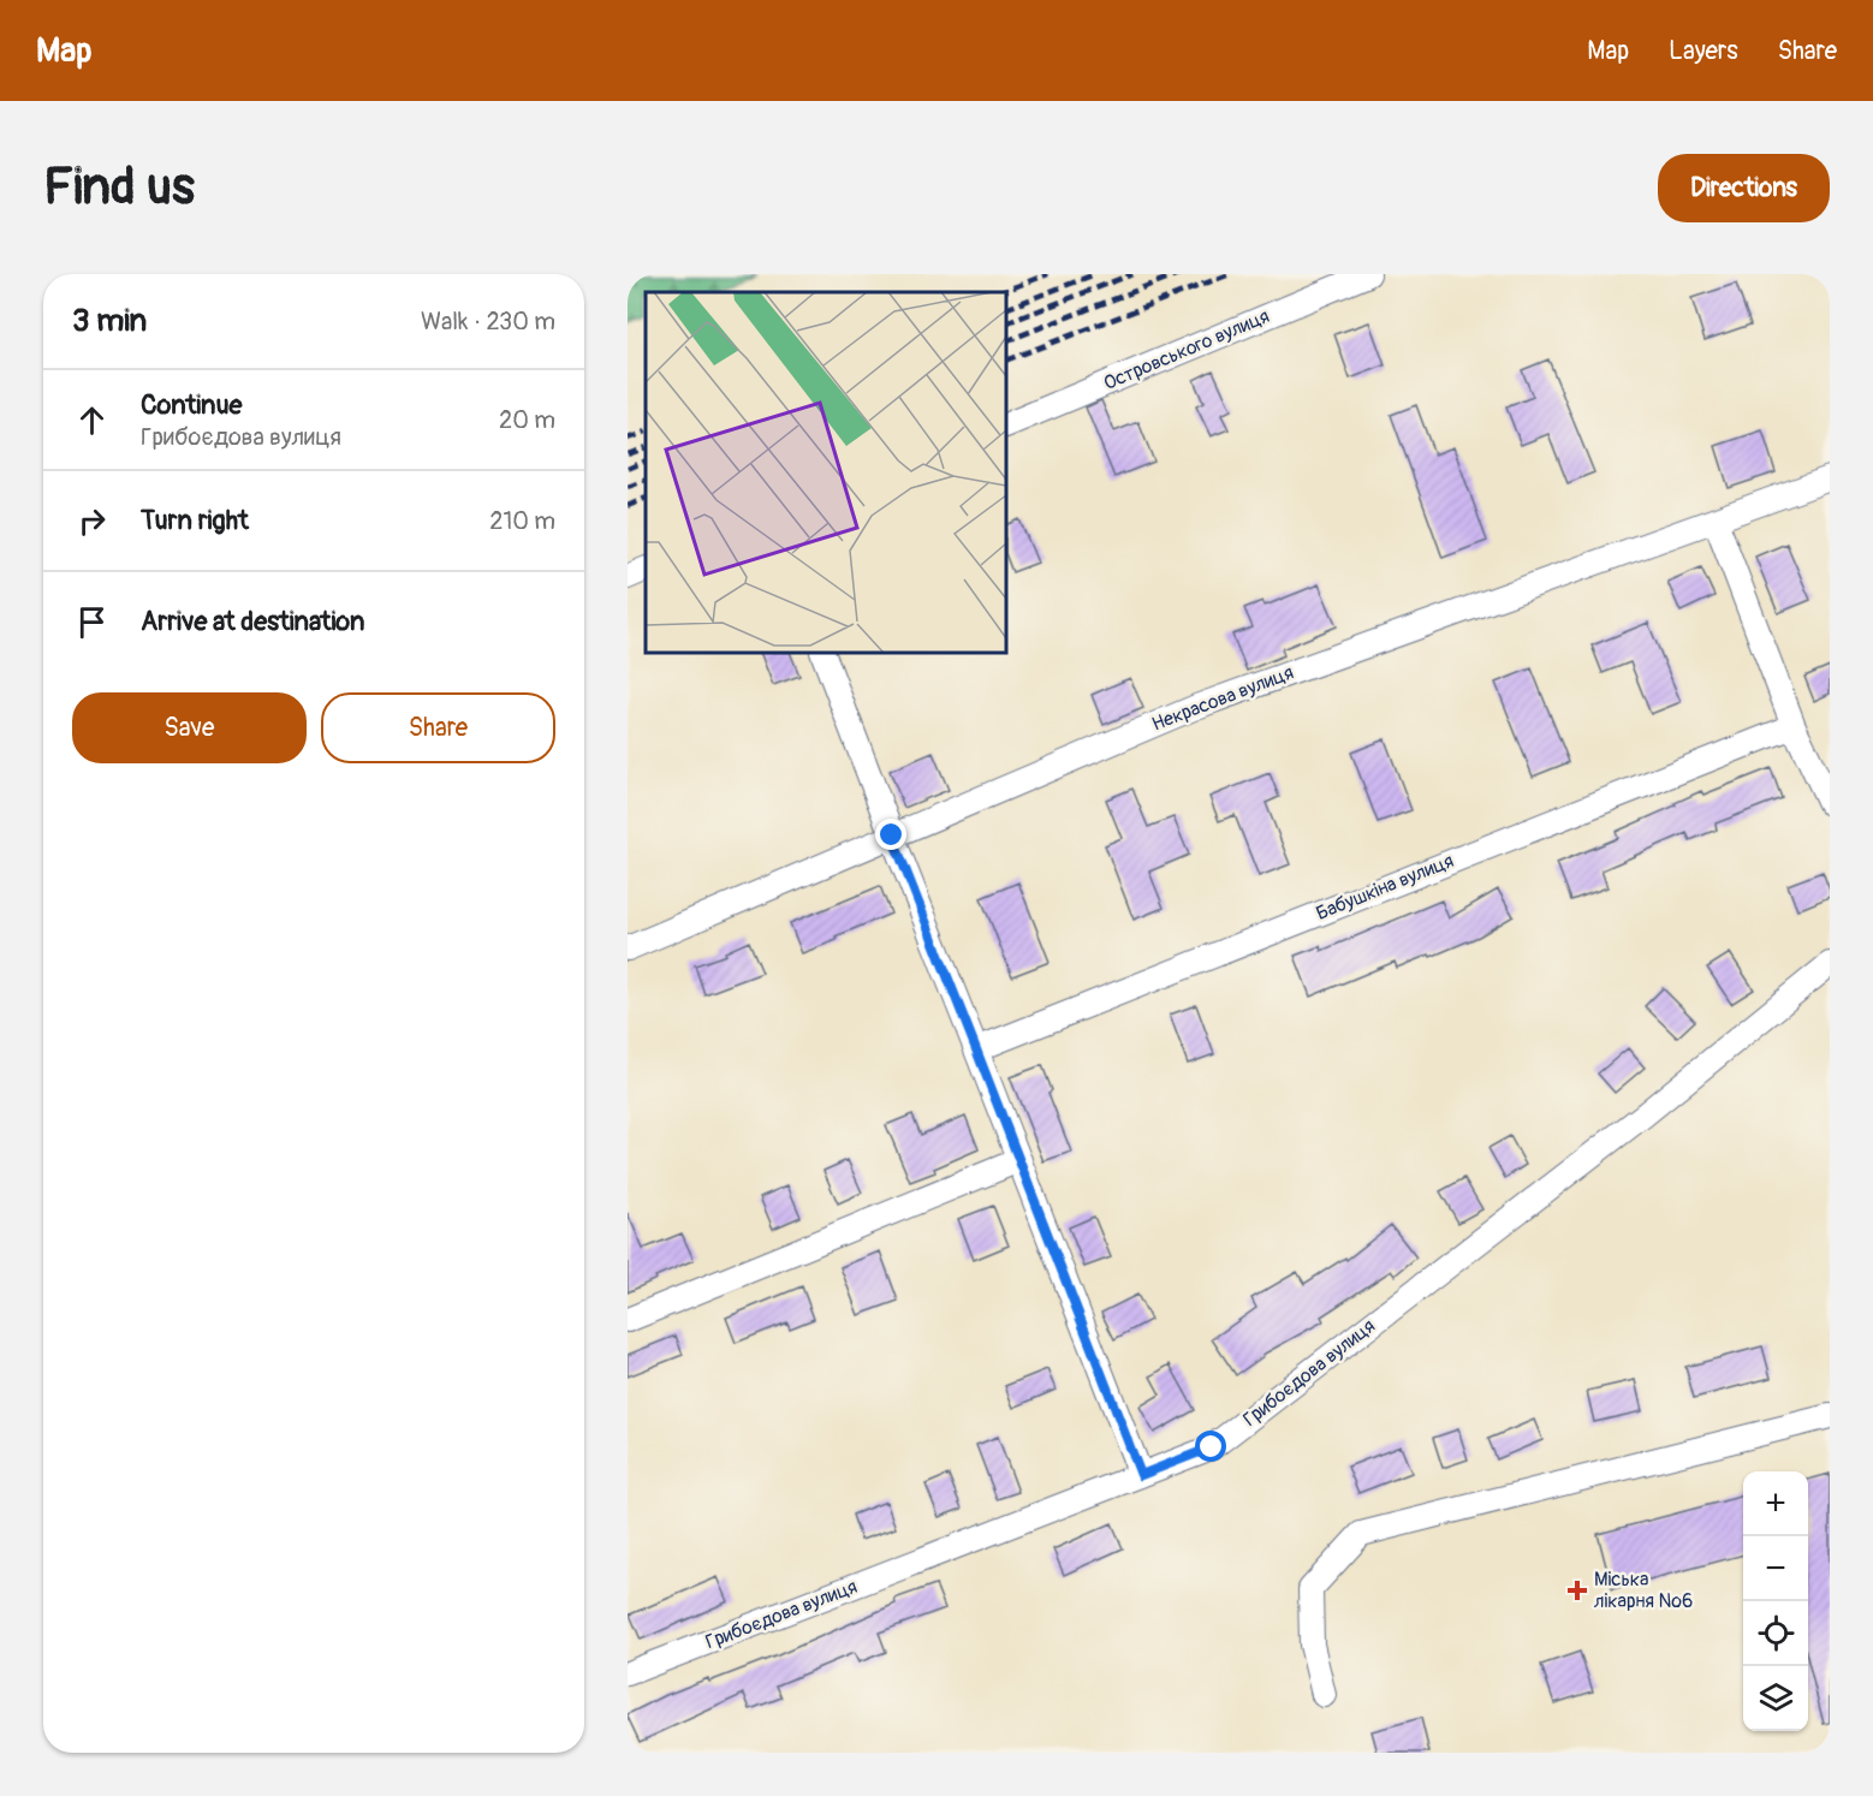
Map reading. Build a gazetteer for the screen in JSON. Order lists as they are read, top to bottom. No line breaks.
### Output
{"streets":{"street":["Островського вулиця","Некрасова вулиця","Бабушкіна вулиця","Грибоєдова вулиця"]},"places":{"health":["Міська лікарня №6"]},"page":{"header":"Map","nav":["Map","Layers","Share"],"buttons":["Directions",["Save","Share"]],"title":"Find us","heading":["3 min","Walk · 230 m"],"list":[["Continue","Грибоєдова вулиця","20 m"],["Turn right","210 m"],"Arrive at destination"],"map_buttons":["+","−"]}}
